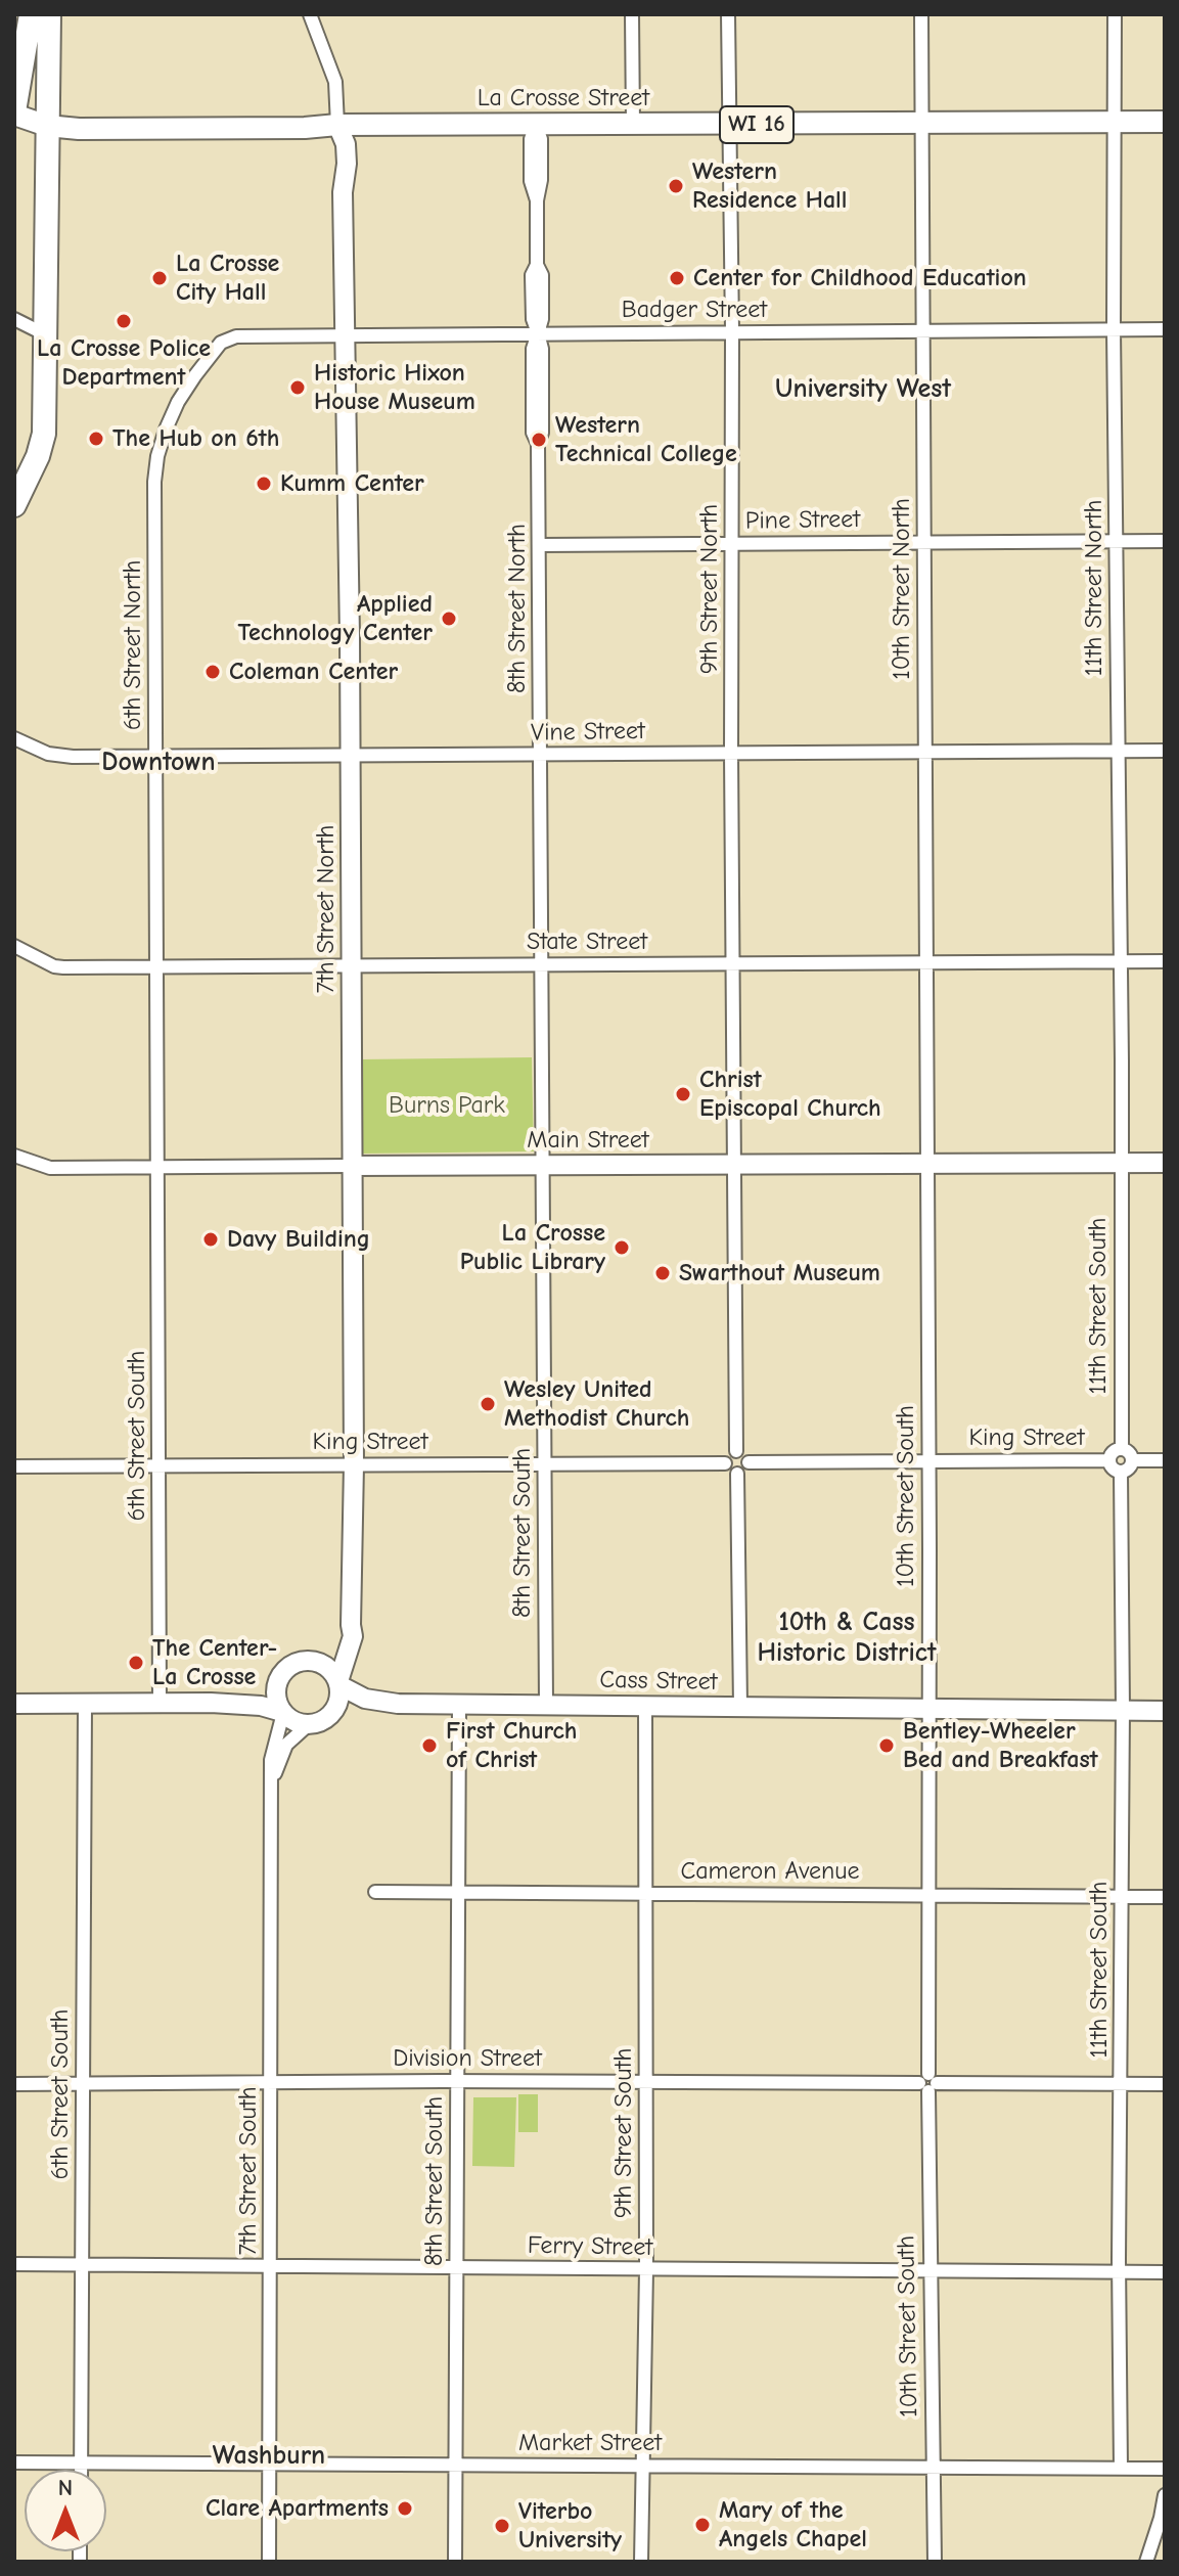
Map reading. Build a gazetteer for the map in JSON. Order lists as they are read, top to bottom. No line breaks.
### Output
{"streets":{"main road":["La Crosse Street","WI 16","7th Street North","Main Street","Cass Street"],"street":["Badger Street","Pine Street","11th Street North","9th Street North","10th Street North","8th Street North","6th Street North","Vine Street","State Street","11th Street South","6th Street South","King Street","10th Street South","8th Street South","Cameron Avenue","Division Street","9th Street South","7th Street South","Ferry Street","Market Street"]},"crossings":[["La Crosse Street","WI 16"],["La Crosse Street","11th Street North"],["La Crosse Street","9th Street North"],["La Crosse Street","10th Street North"],["La Crosse Street","8th Street North"],["La Crosse Street","7th Street North"],["WI 16","11th Street North"],["Badger Street","11th Street North"],["Badger Street","9th Street North"],["Badger Street","10th Street North"],["Badger Street","8th Street North"],["Badger Street","6th Street North"],["Badger Street","7th Street North"],["Pine Street","11th Street North"],["Pine Street","9th Street North"],["Pine Street","10th Street North"],["Pine Street","8th Street North"],["11th Street North","Vine Street"],["11th Street North","State Street"],["11th Street North","Main Street"],["11th Street North","11th Street South"],["9th Street North","Vine Street"],["9th Street North","State Street"],["9th Street North","Main Street"],["10th Street North","Vine Street"],["10th Street North","State Street"],["10th Street North","Main Street"],["10th Street North","10th Street South"],["8th Street North","Vine Street"],["8th Street North","State Street"],["8th Street North","Main Street"],["8th Street North","8th Street South"],["6th Street North","Vine Street"],["6th Street North","State Street"],["6th Street North","Main Street"],["6th Street North","6th Street South"],["Vine Street","7th Street North"],["7th Street North","State Street"],["7th Street North","Main Street"],["7th Street North","King Street"],["7th Street North","Cass Street"],["7th Street North","7th Street South"],["Main Street","11th Street South"],["Main Street","6th Street South"],["Main Street","10th Street South"],["Main Street","8th Street South"],["11th Street South","King Street"],["11th Street South","Cass Street"],["11th Street South","Cameron Avenue"],["11th Street South","Division Street"],["11th Street South","Ferry Street"],["11th Street South","Market Street"],["6th Street South","King Street"],["6th Street South","Division Street"],["6th Street South","Ferry Street"],["6th Street South","Market Street"],["King Street","10th Street South"],["King Street","8th Street South"],["10th Street South","Cass Street"],["10th Street South","Cameron Avenue"],["10th Street South","Division Street"],["10th Street South","Ferry Street"],["10th Street South","Market Street"],["8th Street South","Cass Street"],["8th Street South","Cameron Avenue"],["8th Street South","Division Street"],["8th Street South","Ferry Street"],["8th Street South","Market Street"],["Cass Street","9th Street South"],["Cass Street","7th Street South"],["Cameron Avenue","9th Street South"],["Division Street","9th Street South"],["Division Street","7th Street South"],["9th Street South","Ferry Street"],["9th Street South","Market Street"],["7th Street South","Ferry Street"],["7th Street South","Market Street"]],"districts":["University West","Downtown","10th & Cass Historic District","Washburn"],"parks":["Burns Park"],"places":["Western Residence Hall","La Crosse City Hall","Center for Childhood Education","La Crosse Police Department","Historic Hixon House Museum","The Hub on 6th","Western Technical College","Kumm Center","Applied Technology Center","Coleman Center","Christ Episcopal Church","Davy Building","La Crosse Public Library","Swarthout Museum","Wesley United Methodist Church","The Center- La Crosse","First Church of Christ","Bentley-Wheeler Bed and Breakfast","Clare Apartments","Mary of the Angels Chapel","Viterbo University"],"north":"top"}
